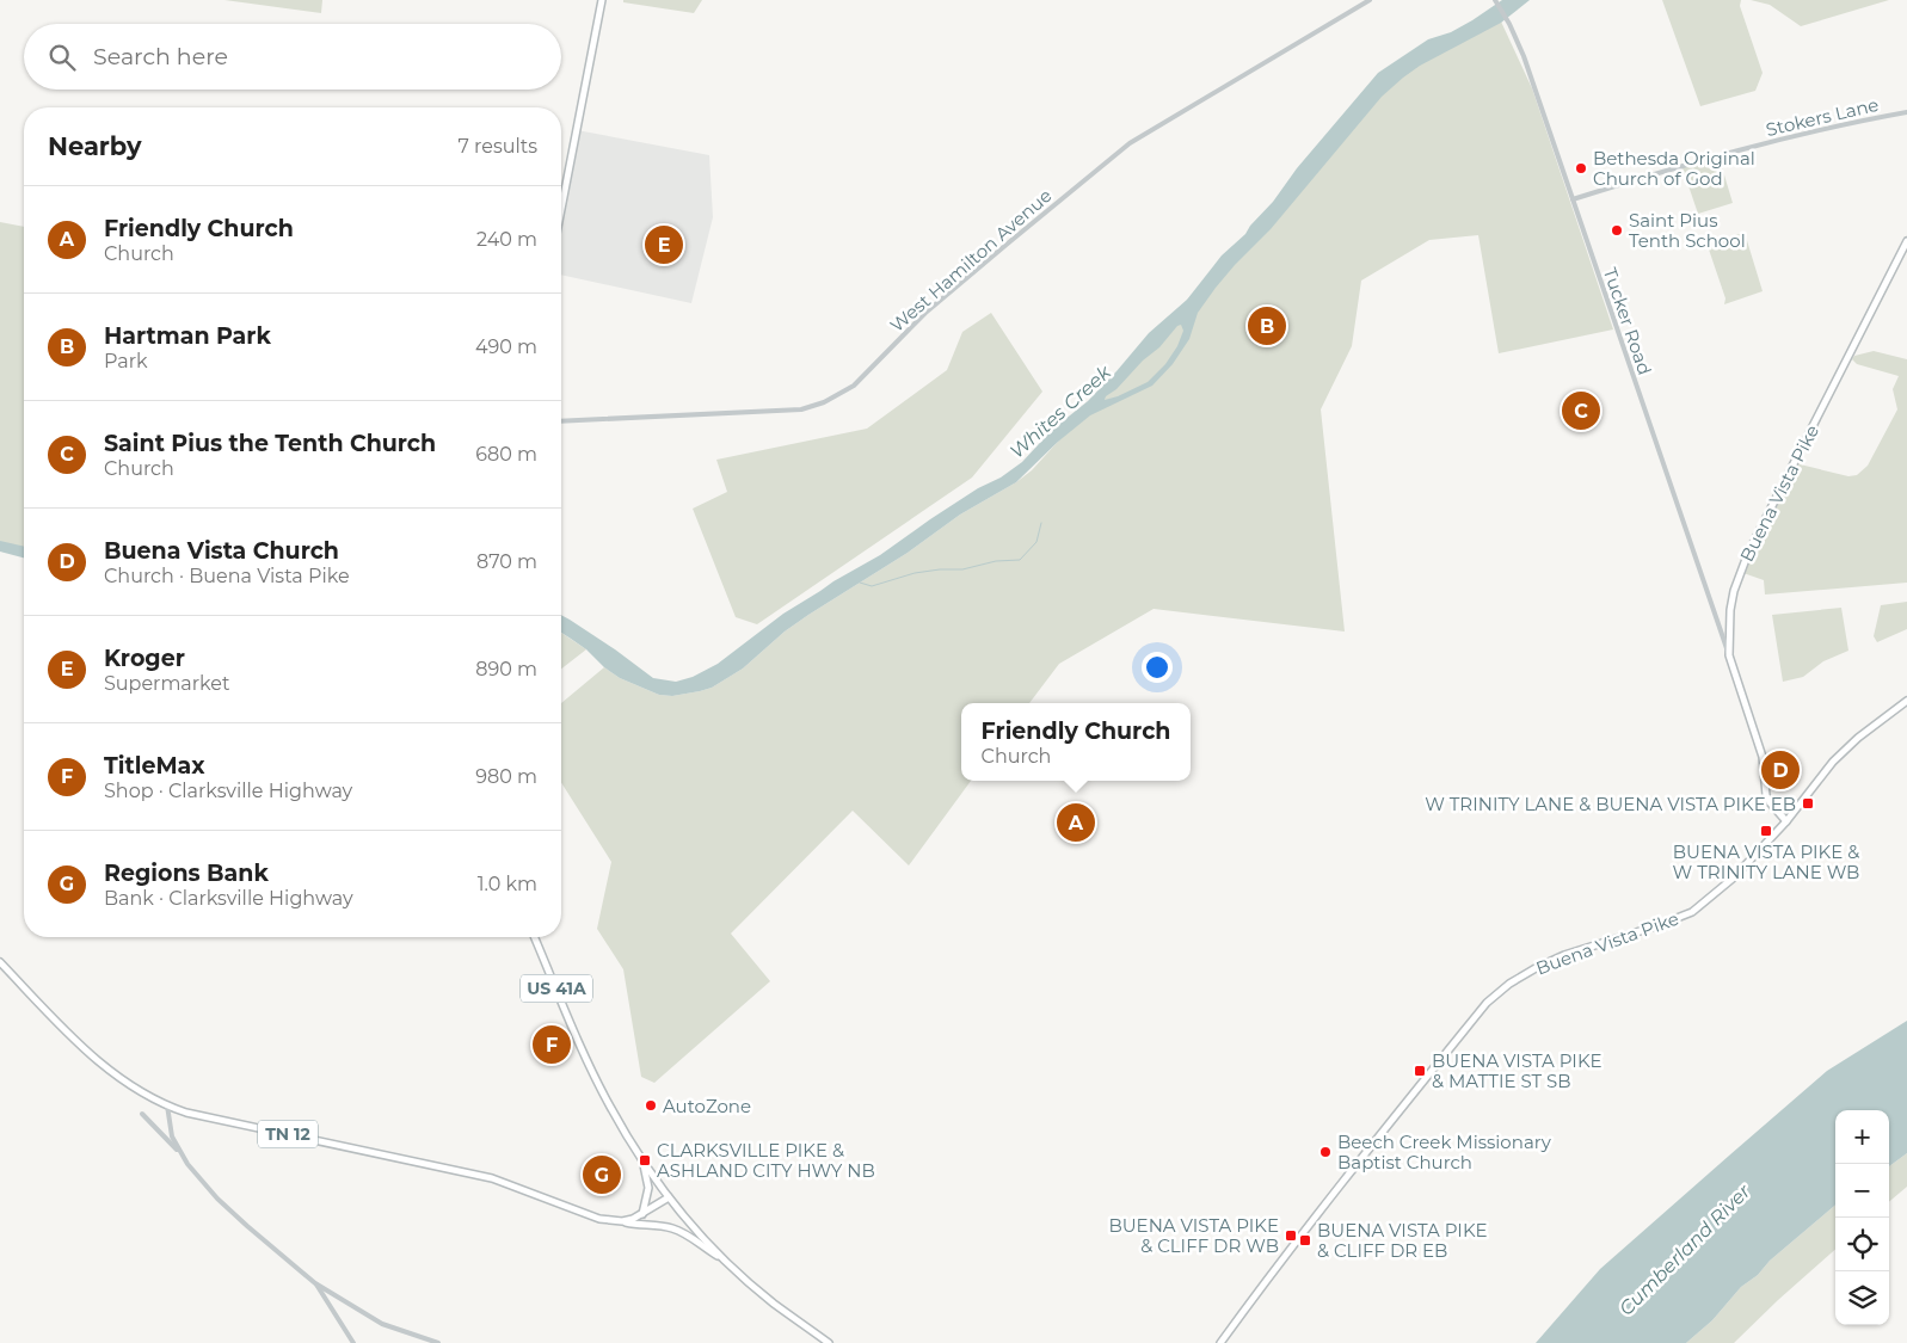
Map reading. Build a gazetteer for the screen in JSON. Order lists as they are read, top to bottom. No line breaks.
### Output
{"streets":{"main road":["Buena Vista Pike","US 41A","TN 12"],"street":["Stokers Lane","West Hamilton Avenue","Tucker Road"]},"crossings":[["Stokers Lane","Tucker Road"],["Tucker Road","Buena Vista Pike"],["US 41A","TN 12"]],"water":["Whites Creek","Cumberland River"],"places":{"other":["Bethesda Original Church of God","Saint Pius Tenth School","AutoZone","Beech Creek Missionary Baptist Church"],"transit":["W TRINITY LANE & BUENA VISTA PIKE EB","BUENA VISTA PIKE & W TRINITY LANE WB","BUENA VISTA PIKE & MATTIE ST SB","CLARKSVILLE PIKE & ASHLAND CITY HWY NB","BUENA VISTA PIKE & CLIFF DR WB","BUENA VISTA PIKE & CLIFF DR EB"]},"page":{"search":"Search here","heading":["Nearby","7 results"],"list":[{"mark":"A","name":"Friendly Church","note":"Church","value":"240 m"},{"mark":"B","name":"Hartman Park","note":"Park","value":"490 m"},{"mark":"C","name":"Saint Pius the Tenth Church","note":"Church","value":"680 m"},{"mark":"D","name":"Buena Vista Church","note":"Church · Buena Vista Pike","value":"870 m"},{"mark":"E","name":"Kroger","note":"Supermarket","value":"890 m"},{"mark":"F","name":"TitleMax","note":"Shop · Clarksville Highway","value":"980 m"},{"mark":"G","name":"Regions Bank","note":"Bank · Clarksville Highway","value":"1.0 km"}],"pins":["E","B","C","D","A","F","G"],"popup":["Friendly Church","Church"],"map_buttons":["+","−"]}}
